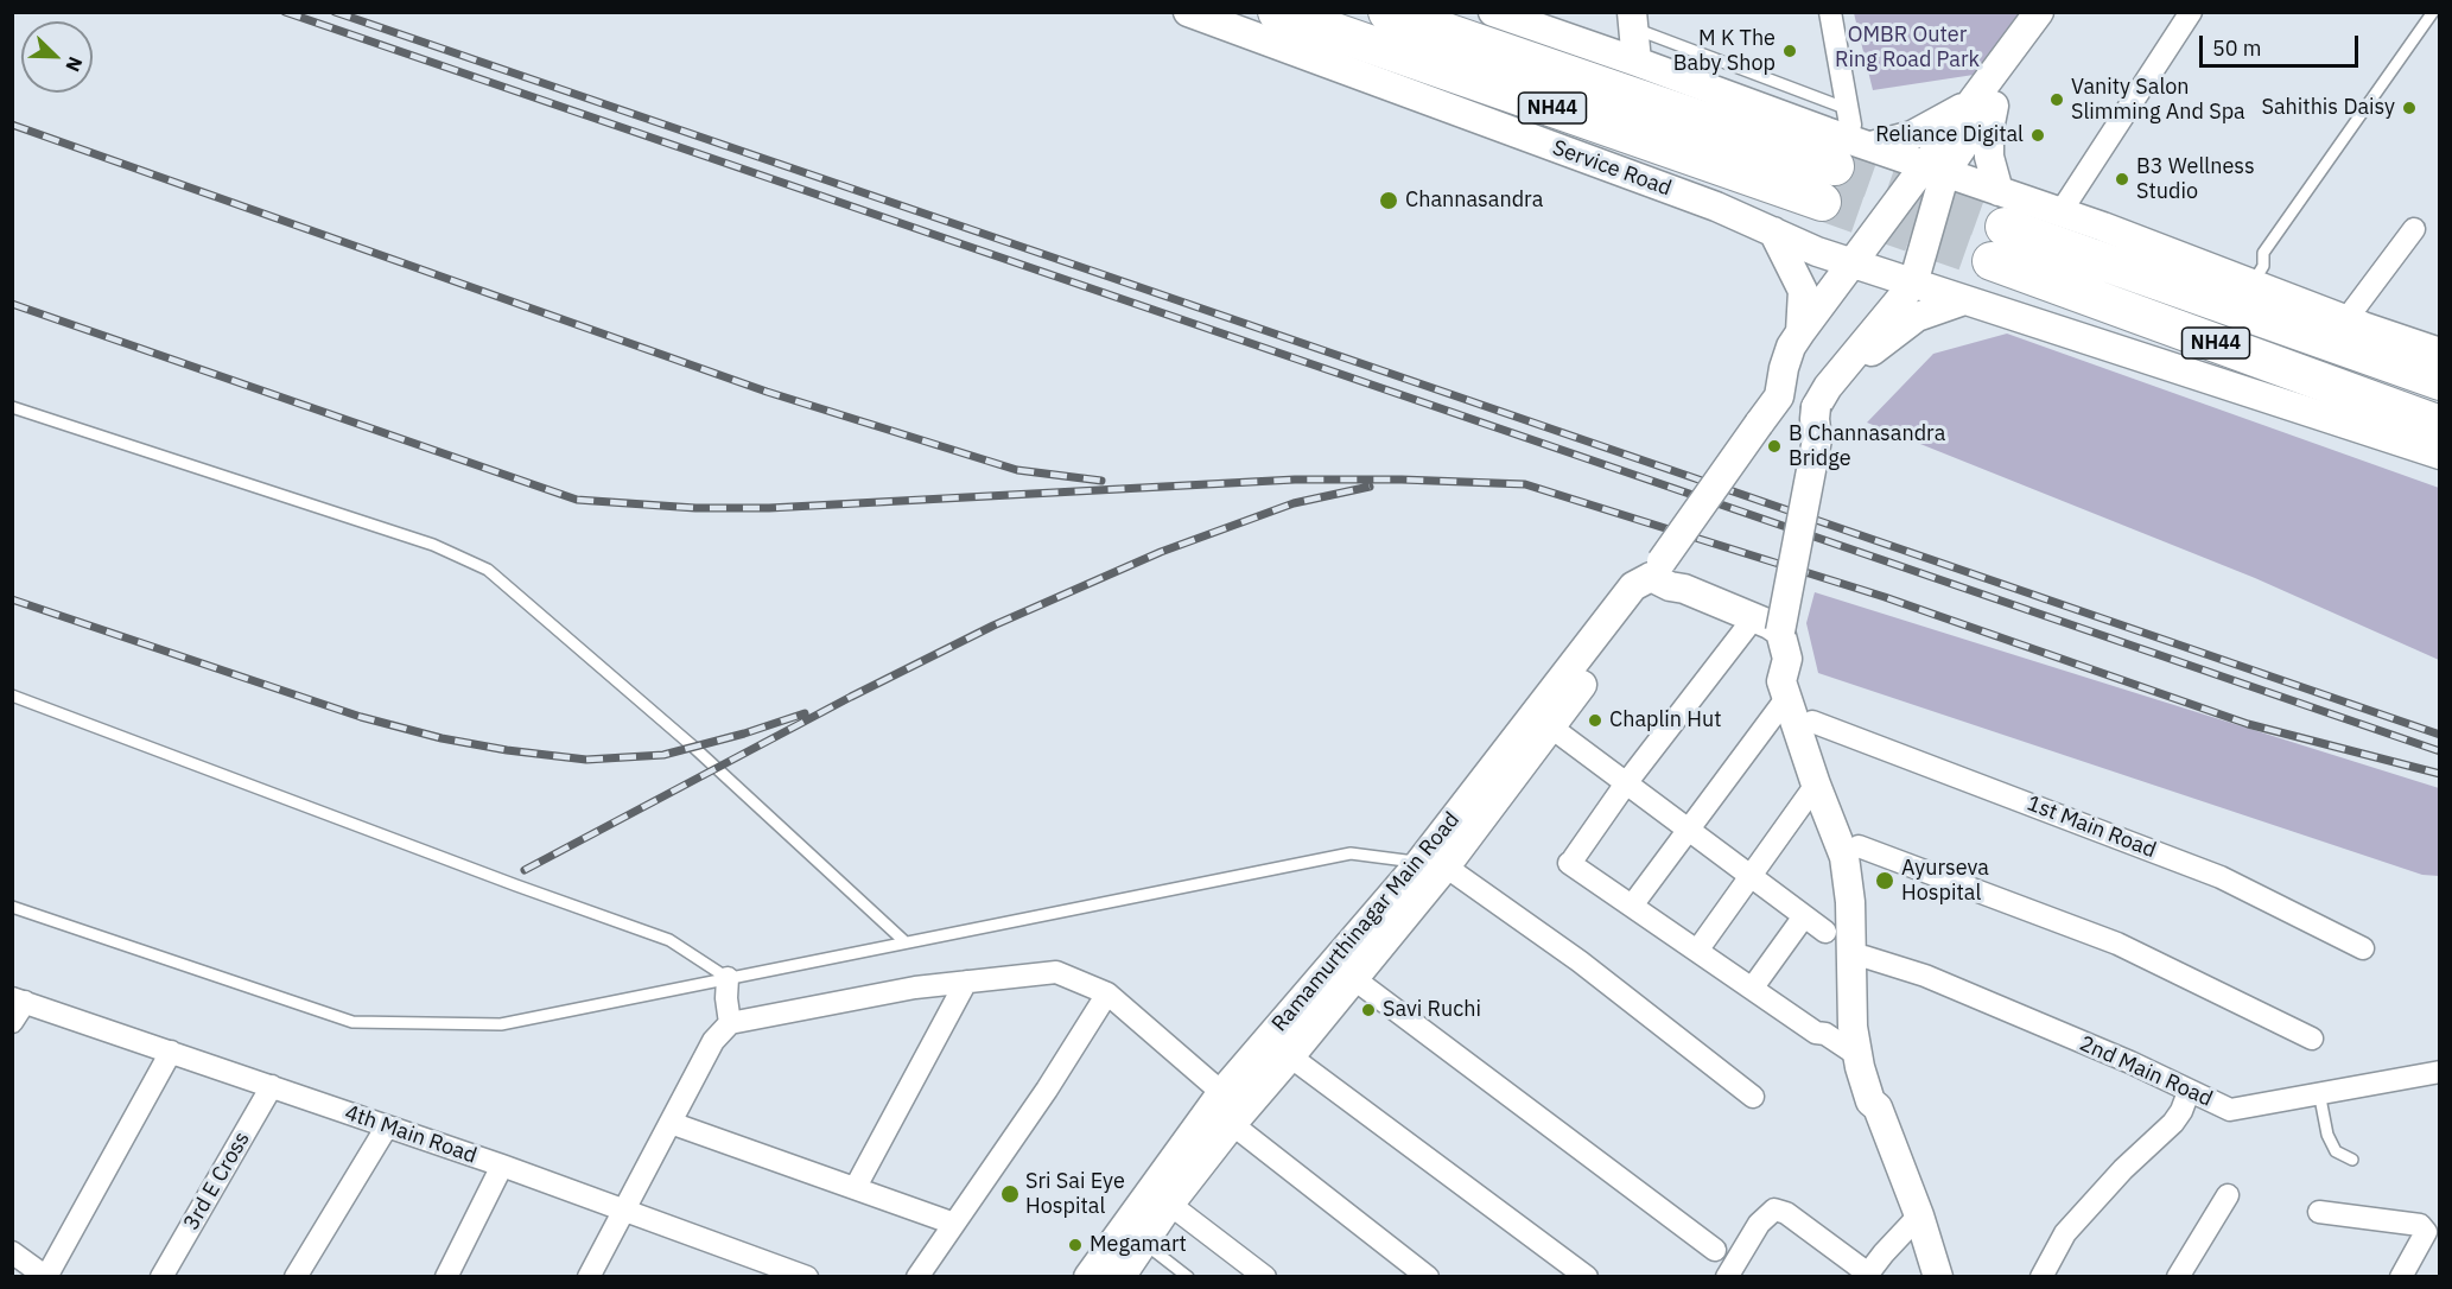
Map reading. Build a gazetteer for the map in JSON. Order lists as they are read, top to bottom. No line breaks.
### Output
{"streets":{"highway":["NH44"],"main road":["Service Road","Ramamurthinagar Main Road"],"street":["1st Main Road","2nd Main Road","4th Main Road","3rd E Cross"]},"crossings":[["Service Road","Ramamurthinagar Main Road"],["4th Main Road","3rd E Cross"]],"parks":["OMBR Outer Ring Road Park"],"places":["M K The Baby Shop","Vanity Salon Slimming And Spa","Sahithis Daisy","Reliance Digital","B3 Wellness Studio","Channasandra","B Channasandra Bridge","Chaplin Hut","Ayurseva Hospital","Savi Ruchi","Sri Sai Eye Hospital","Megamart"],"scale_bar":"50 m","north":"bottom right"}
